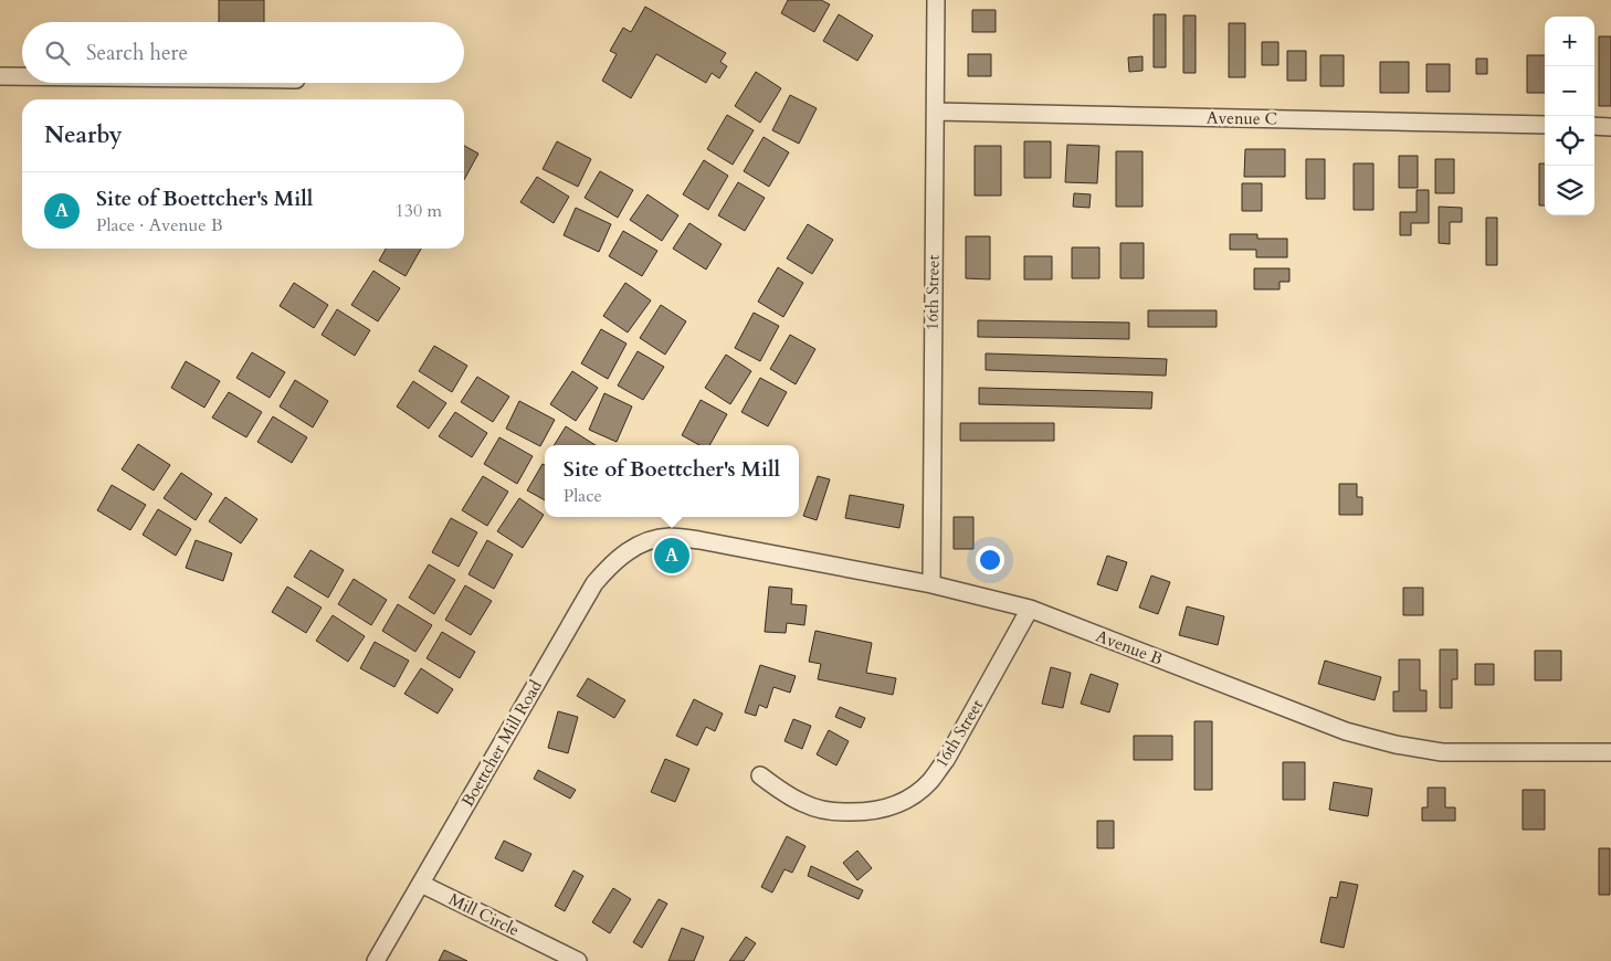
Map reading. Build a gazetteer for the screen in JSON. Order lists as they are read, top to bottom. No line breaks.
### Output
{"streets":{"street":["Avenue C","16th Street","Avenue B","Boettcher Mill Road","Mill Circle"]},"crossings":[["Avenue C","16th Street"],["16th Street","Avenue B"],["Avenue B","Boettcher Mill Road"],["Boettcher Mill Road","Mill Circle"]],"page":{"map_buttons":["+","−"],"search":"Search here","heading":"Nearby","list":[{"mark":"A","name":"Site of Boettcher's Mill","note":"Place · Avenue B","value":"130 m"}],"popup":["Site of Boettcher's Mill","Place"],"pins":"A"}}
